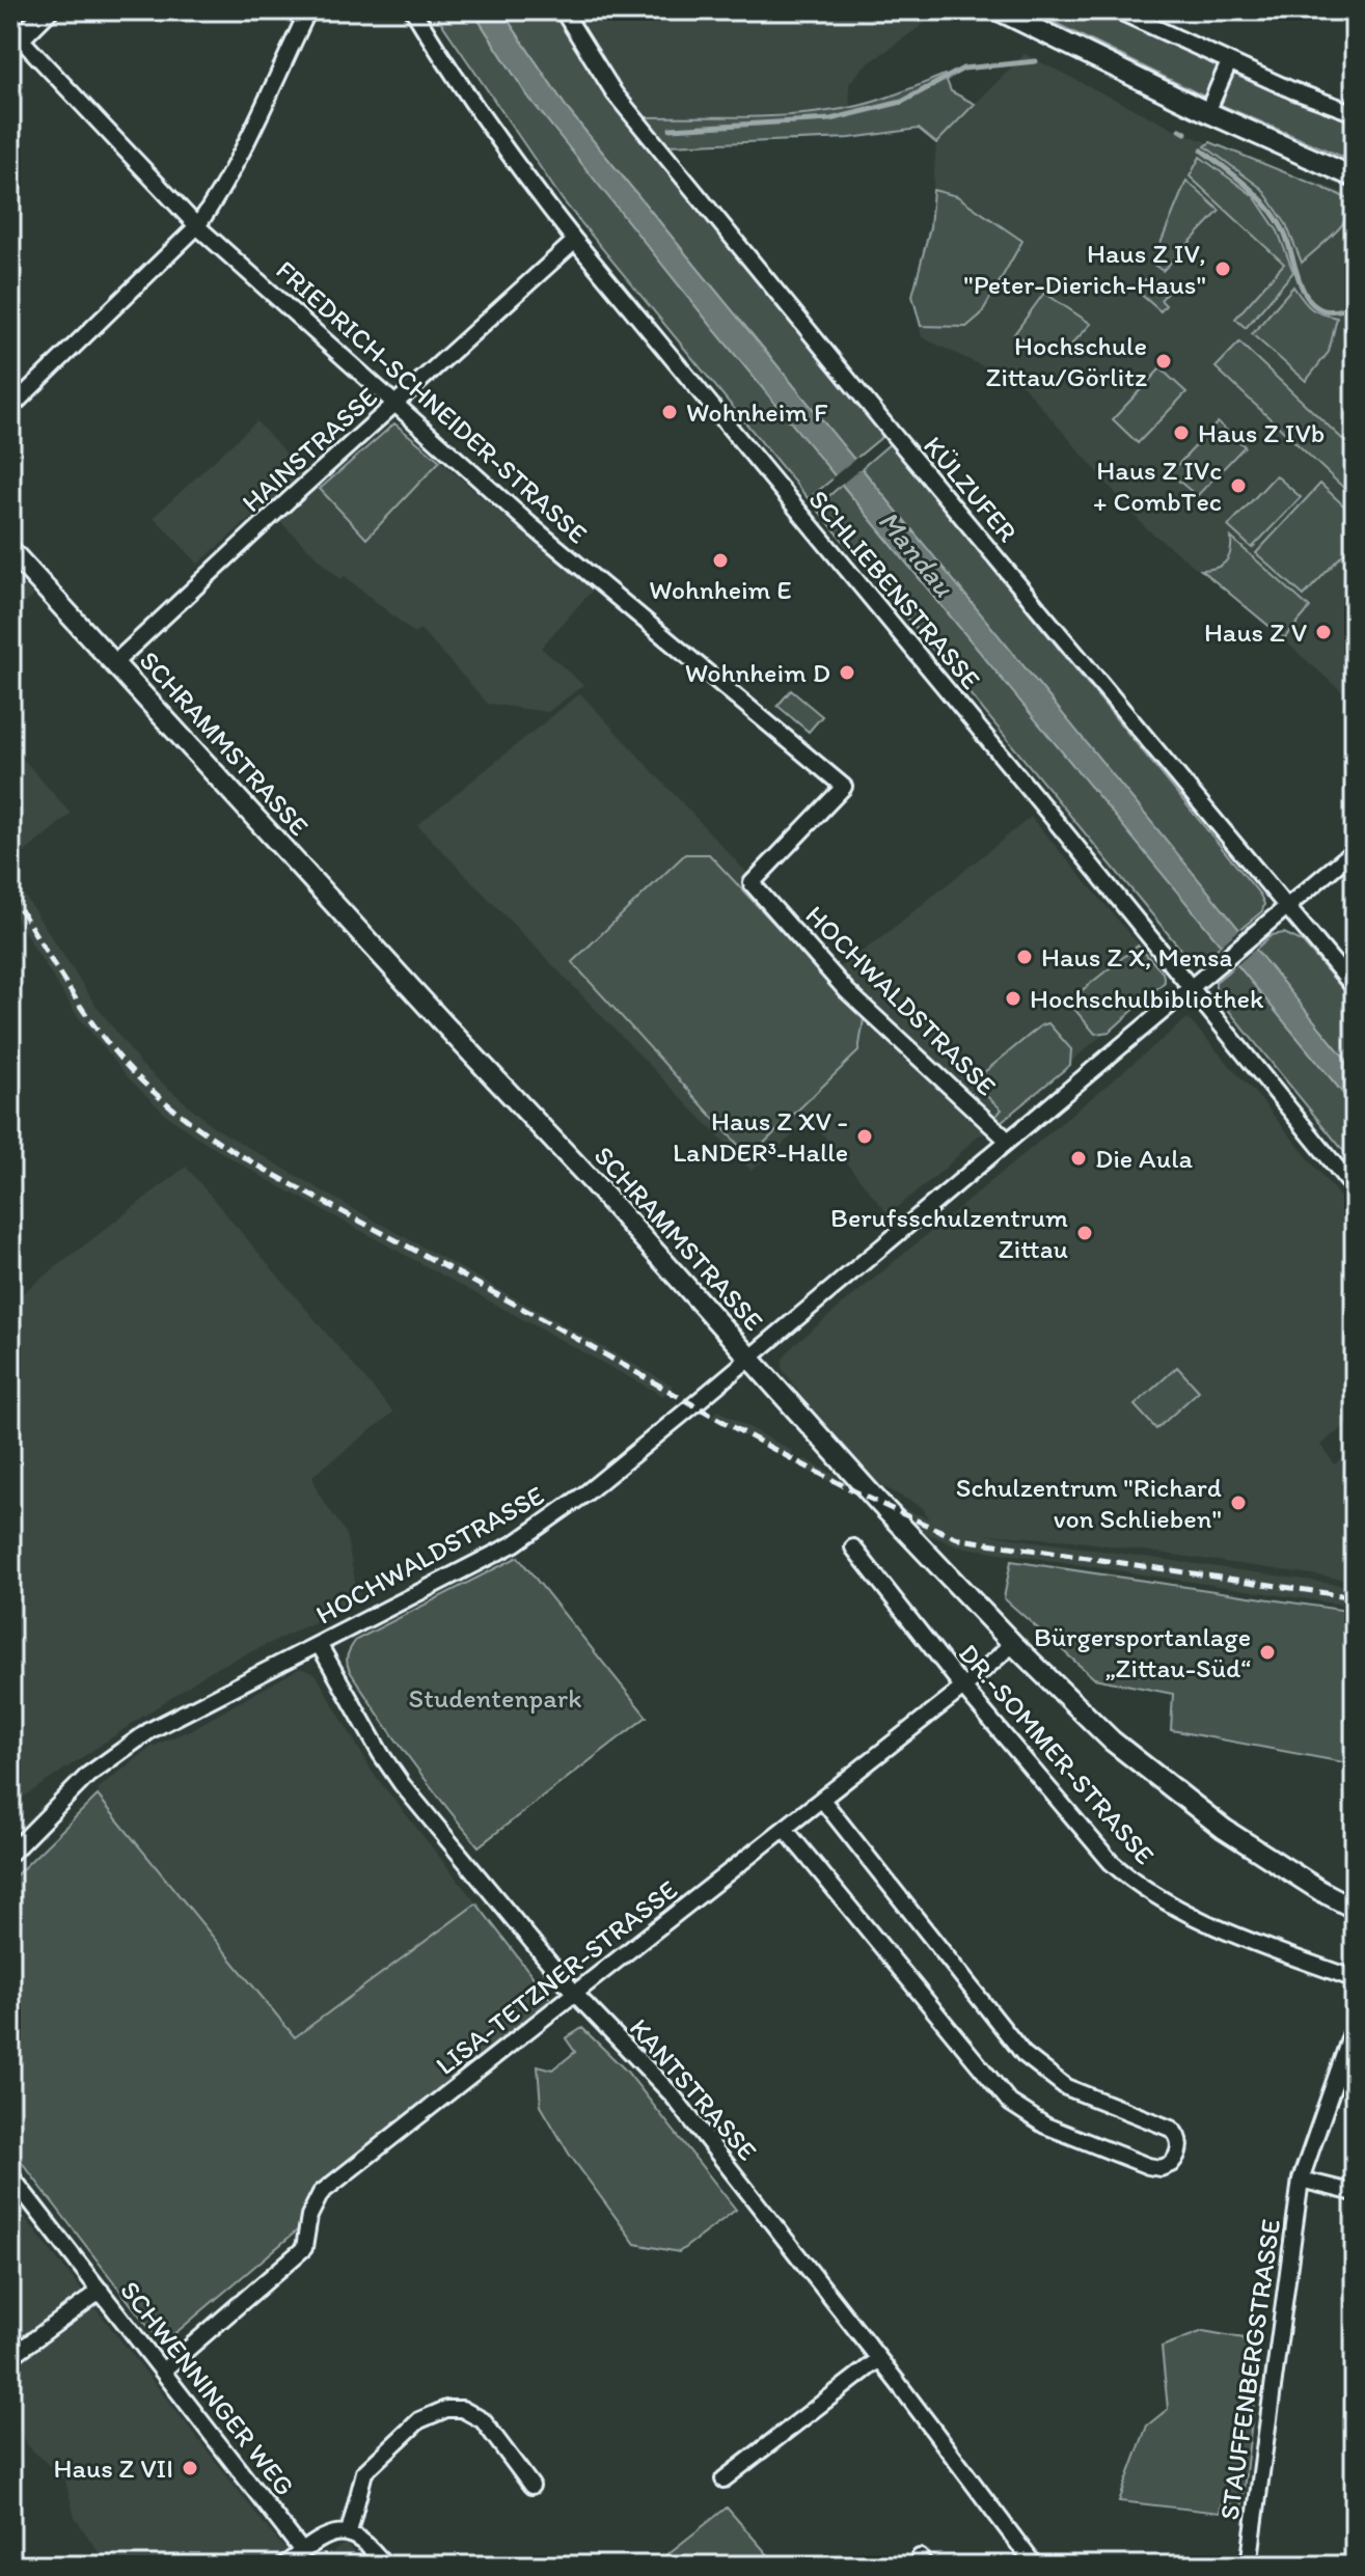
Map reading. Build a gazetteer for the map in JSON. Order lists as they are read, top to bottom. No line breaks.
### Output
{"streets":{"main road":["SCHRAMMSTRASSE"],"street":["FRIEDRICH-SCHNEIDER-STRASSE","HAINSTRASSE","KÜLZUFER","SCHLIEBENSTRASSE","HOCHWALDSTRASSE","DR.-SOMMER-STRASSE","LISA-TETZNER-STRASSE","KANTSTRASSE","STAUFFENBERGSTRASSE","SCHWENNINGER WEG"]},"crossings":[["FRIEDRICH-SCHNEIDER-STRASSE","HAINSTRASSE"],["FRIEDRICH-SCHNEIDER-STRASSE","HOCHWALDSTRASSE"],["HAINSTRASSE","SCHLIEBENSTRASSE"],["HAINSTRASSE","SCHRAMMSTRASSE"],["KÜLZUFER","HOCHWALDSTRASSE"],["SCHLIEBENSTRASSE","HOCHWALDSTRASSE"],["SCHRAMMSTRASSE","HOCHWALDSTRASSE"],["SCHRAMMSTRASSE","LISA-TETZNER-STRASSE"],["HOCHWALDSTRASSE","KANTSTRASSE"],["DR.-SOMMER-STRASSE","LISA-TETZNER-STRASSE"],["LISA-TETZNER-STRASSE","KANTSTRASSE"],["LISA-TETZNER-STRASSE","SCHWENNINGER WEG"]],"water":["Mandau"],"parks":["Studentenpark"],"places":["Haus Z IV, \"Peter-Dierich-Haus\"","Hochschule Zittau/Görlitz","Wohnheim F","Haus Z IVb","Haus Z IVc + CombTec","Wohnheim E","Haus Z V","Wohnheim D","Haus Z X, Mensa","Hochschulbibliothek","Haus Z XV - LaNDER³-Halle","Die Aula","Berufsschulzentrum Zittau","Schulzentrum \"Richard von Schlieben\"","Bürgersportanlage „Zittau-Süd“","Haus Z VII"]}
